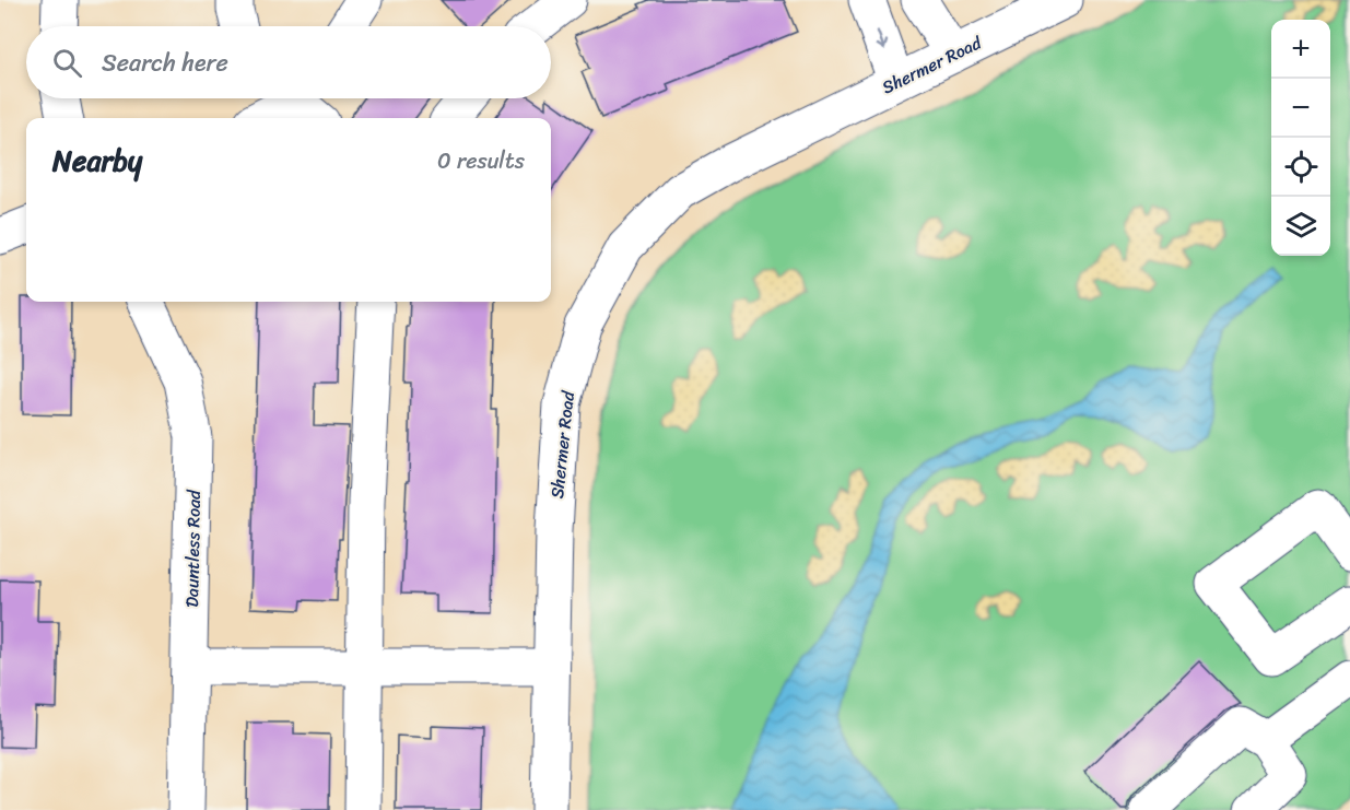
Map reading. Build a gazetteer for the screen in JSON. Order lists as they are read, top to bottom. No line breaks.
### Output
{"streets":{"street":["Shermer Road","Dauntless Road"]},"page":{"map_buttons":["+","−"],"search":"Search here","heading":["Nearby","0 results"]}}
